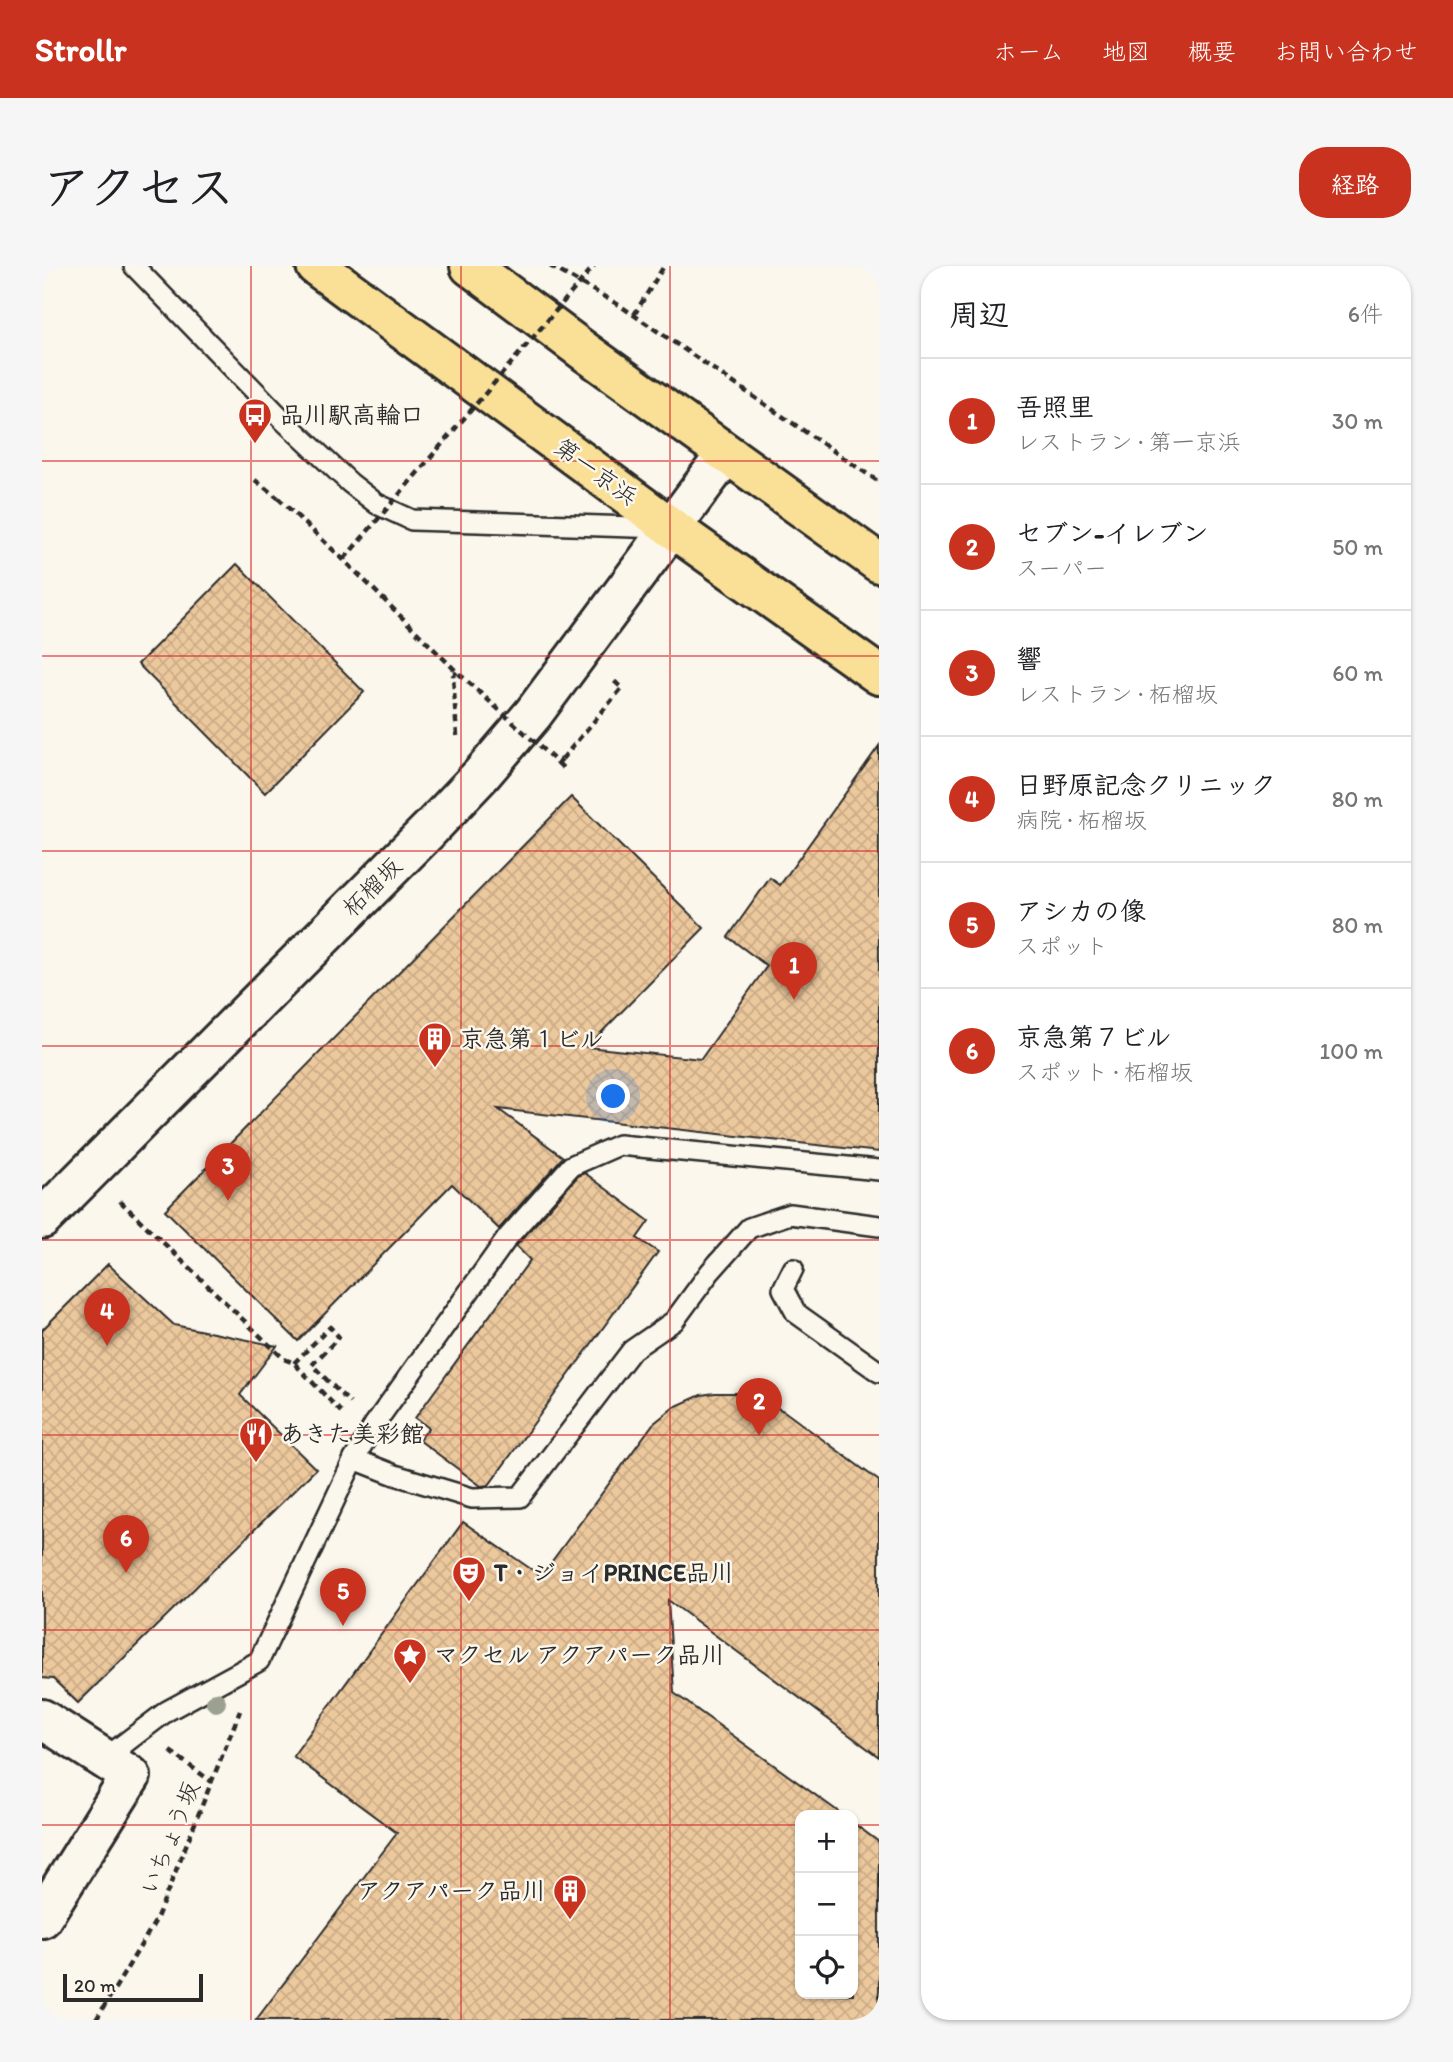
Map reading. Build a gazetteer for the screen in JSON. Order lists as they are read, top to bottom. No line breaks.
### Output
{"streets":{"highway":["第一京浜"],"street":["柘榴坂"],"path":["いちょう坂"]},"crossings":[["第一京浜","柘榴坂"]],"places":{"bus stop":["品川駅高輪口"],"building":["京急第１ビル","アクアパーク品川"],"restaurant":["あきた美彩館"],"theatre":["T・ジョイPRINCE品川"],"place":["マクセル アクアパーク品川"]},"scale_bar":"20 m","page":{"header":"Strollr","nav":["ホーム","地図","概要","お問い合わせ"],"title":"アクセス","buttons":"経路","heading":["周辺","6件"],"list":[{"mark":"1","name":"吾照里","note":"レストラン · 第一京浜","value":"30 m"},{"mark":"2","name":"セブン-イレブン","note":"スーパー","value":"50 m"},{"mark":"3","name":"響","note":"レストラン · 柘榴坂","value":"60 m"},{"mark":"4","name":"日野原記念クリニック","note":"病院 · 柘榴坂","value":"80 m"},{"mark":"5","name":"アシカの像","note":"スポット","value":"80 m"},{"mark":"6","name":"京急第７ビル","note":"スポット · 柘榴坂","value":"100 m"}],"pins":["1","3","4","2","6","5"],"map_buttons":["+","−"],"scale":"20 m"}}
